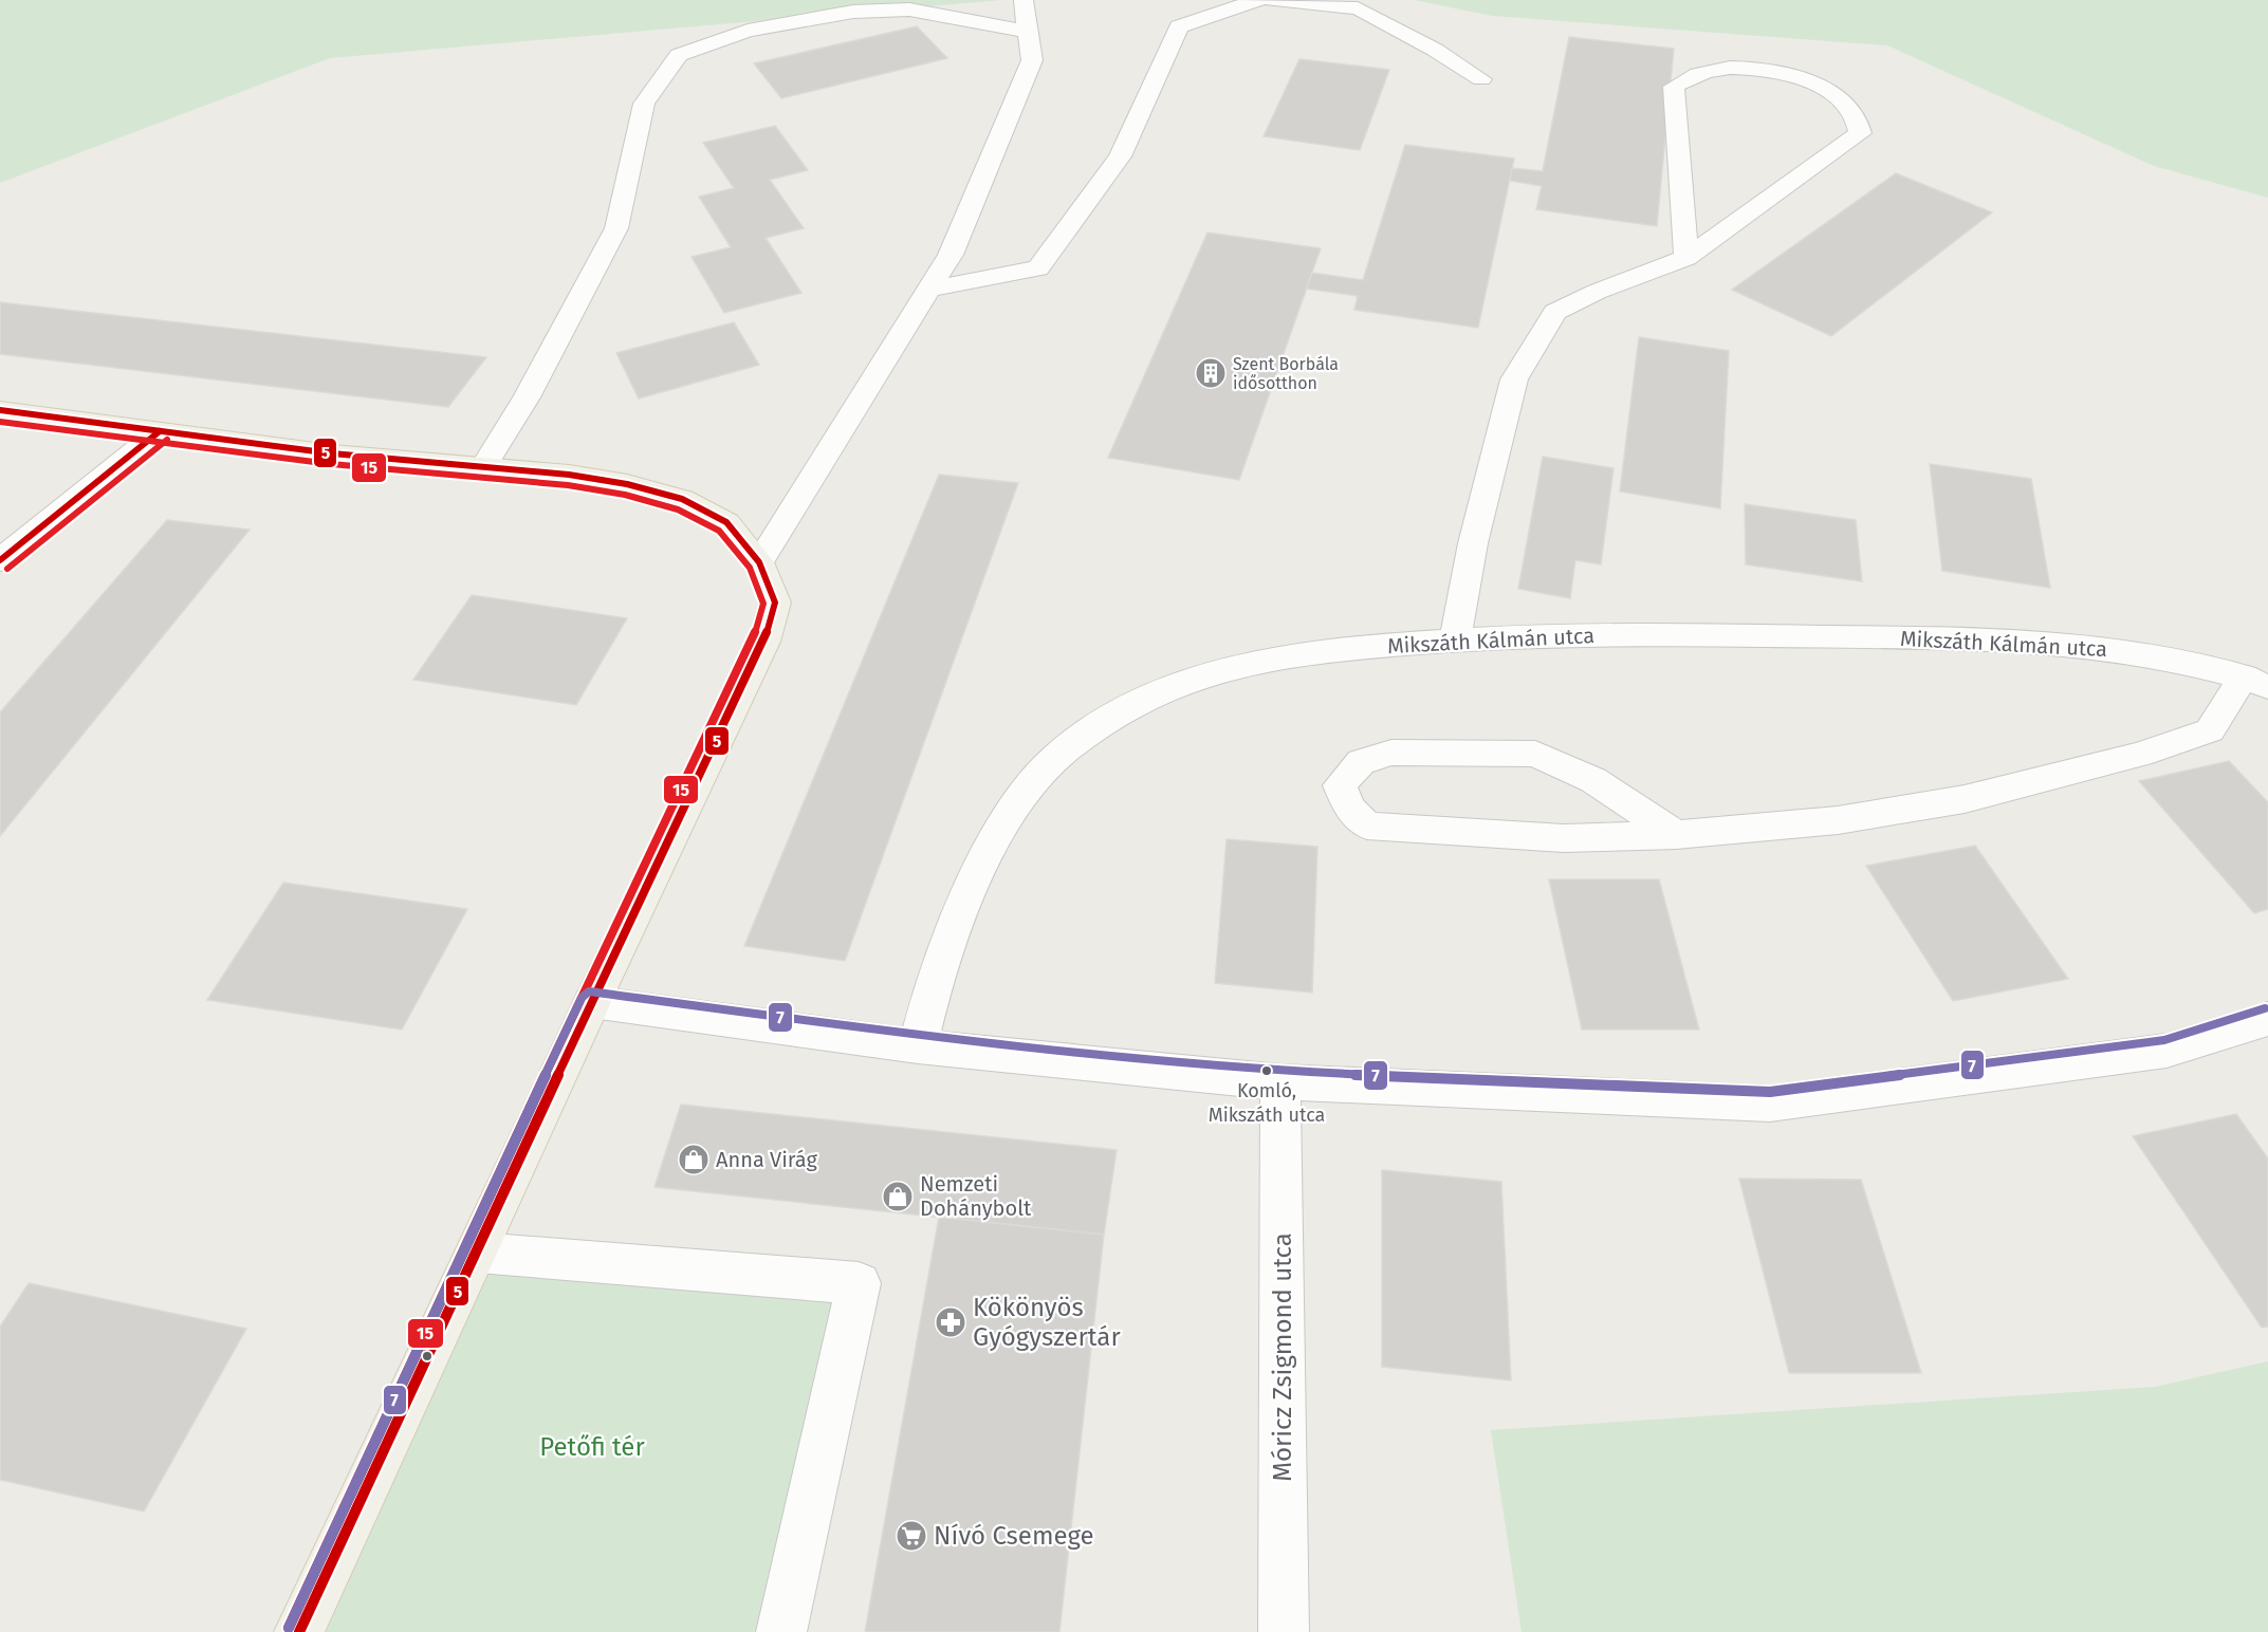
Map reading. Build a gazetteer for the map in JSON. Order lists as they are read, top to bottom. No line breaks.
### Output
{"streets":{"street":["Mikszáth Kálmán utca","Móricz Zsigmond utca"]},"parks":["Petőfi tér"],"places":{"building":["Szent Borbála idősotthon"],"other":["Komló, Mikszáth utca"],"shop":["Anna Virág","Nemzeti Dohánybolt"],"pharmacy":["Kökönyös Gyógyszertár"],"supermarket":["Nívó Csemege"]},"lines":["transit line 5","transit line 15","transit line 7"]}
